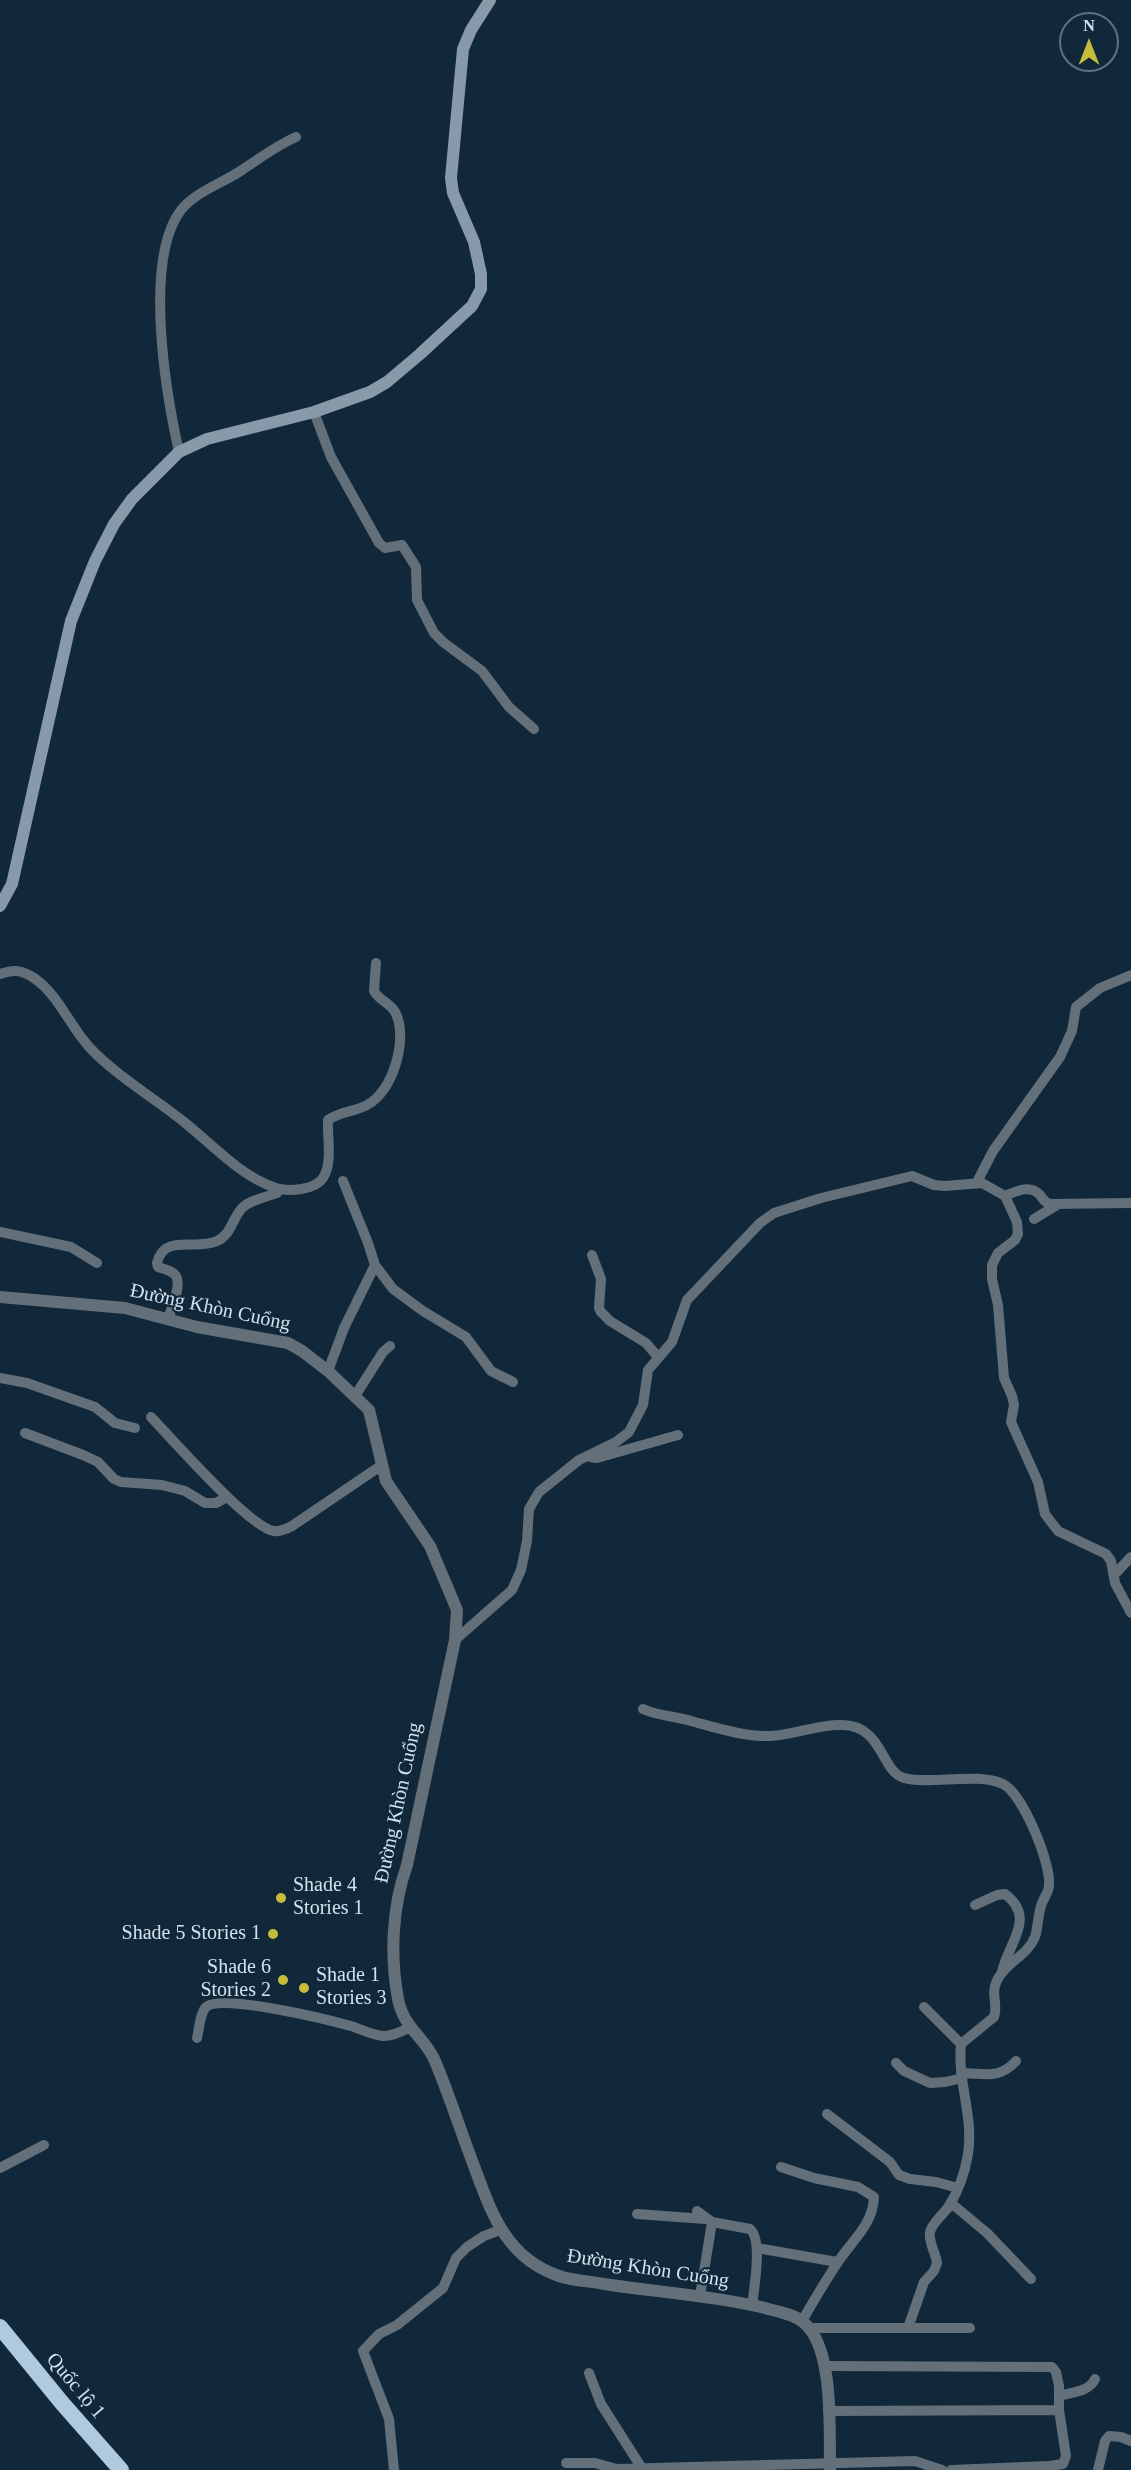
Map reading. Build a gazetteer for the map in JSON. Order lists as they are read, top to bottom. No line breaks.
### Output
{"streets":{"highway":["Quốc lộ 1"],"street":["Đường Khòn Cuổng"]},"places":["Shade 4 Stories 1","Shade 5 Stories 1","Shade 6 Stories 2","Shade 1 Stories 3"],"north":"top"}
